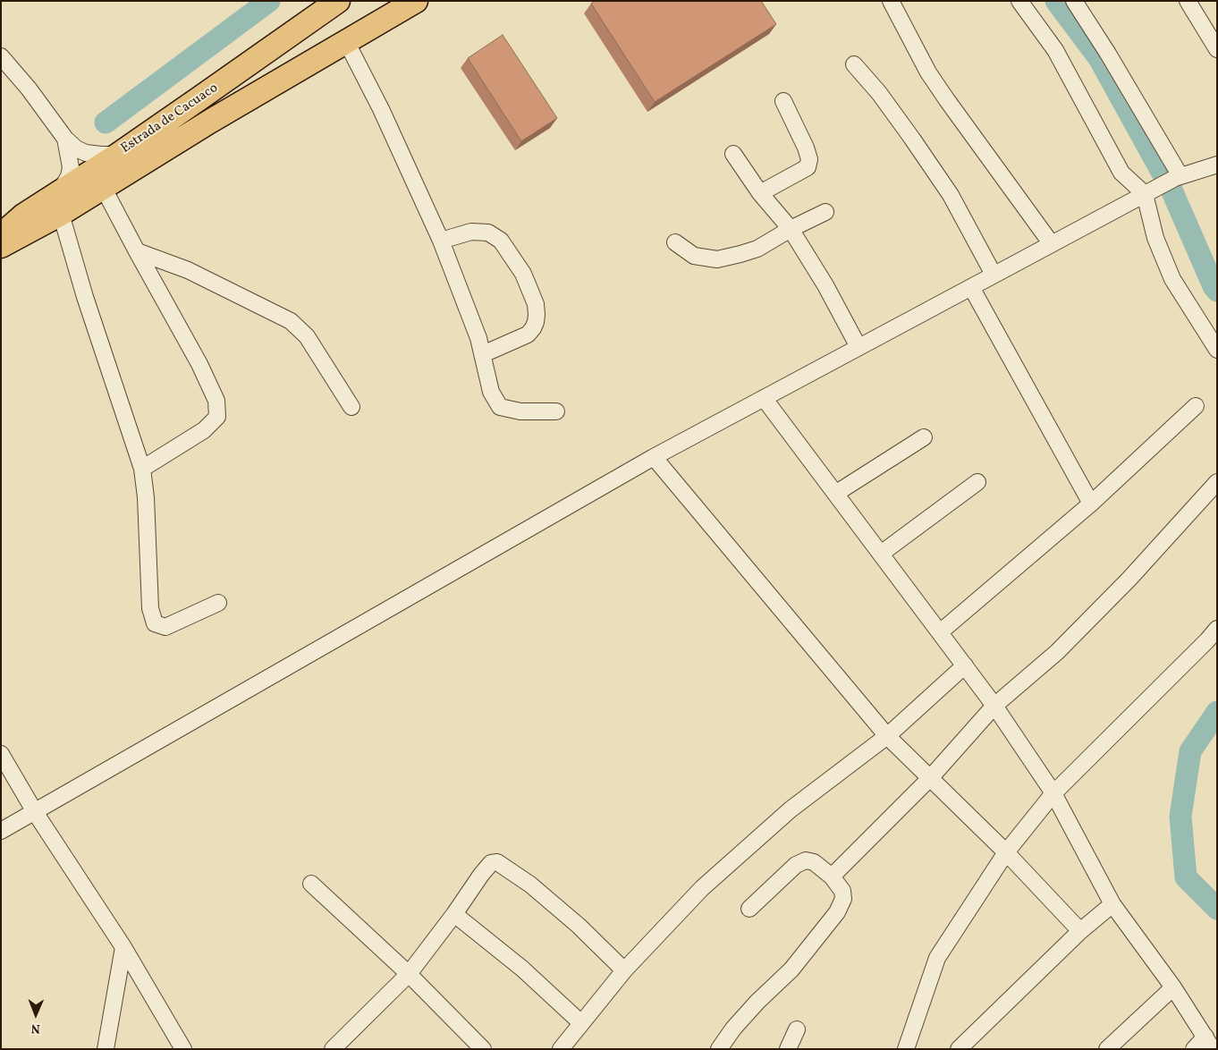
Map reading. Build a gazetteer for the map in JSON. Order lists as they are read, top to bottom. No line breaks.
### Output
{"streets":{"highway":["Estrada de Cacuaco"]},"north":"bottom"}
